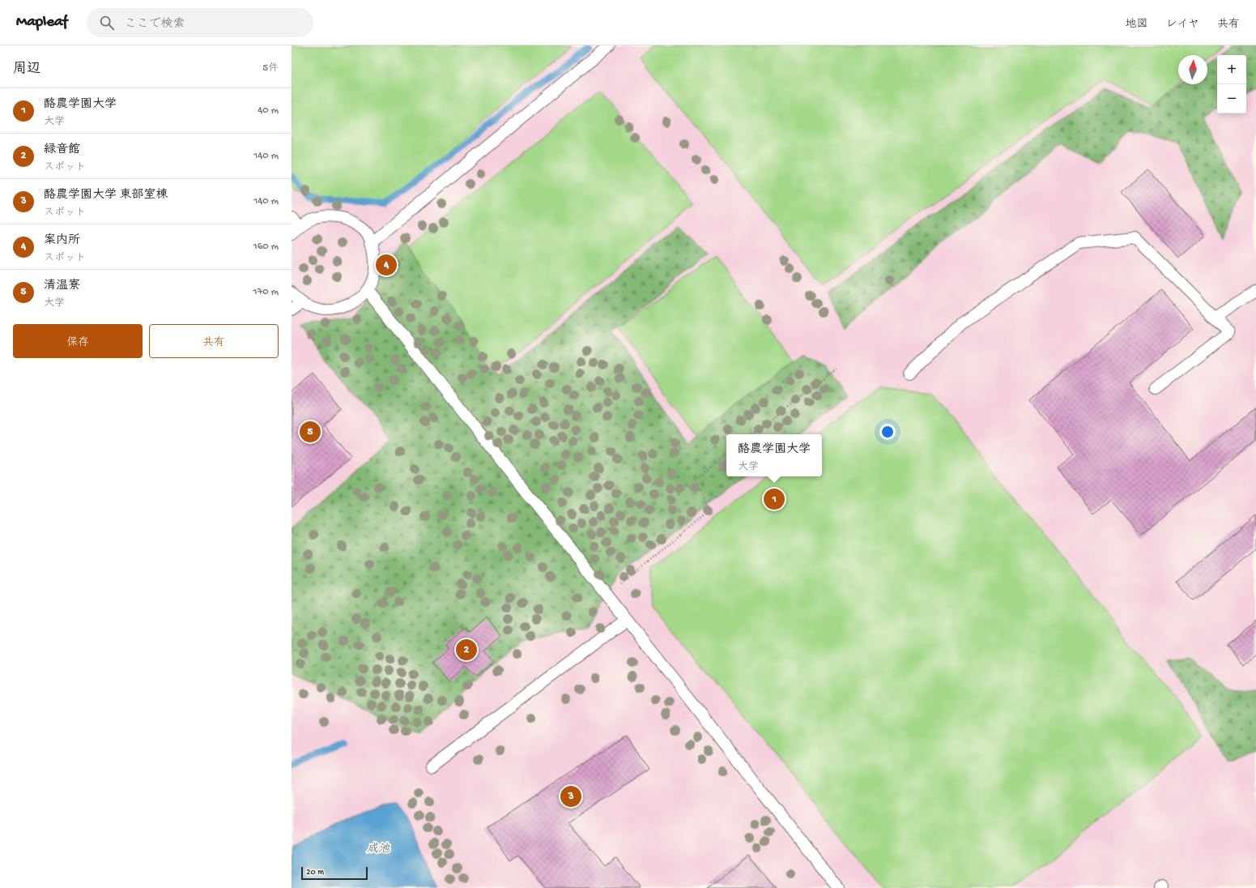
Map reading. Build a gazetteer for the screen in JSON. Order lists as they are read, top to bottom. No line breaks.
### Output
{"water":["成池"],"scale_bar":"20 m","north":"top","page":{"header":"Mapleaf","search":"ここで検索","nav":["地図","レイヤ","共有"],"heading":["周辺","5件"],"map_buttons":["+","−"],"list":[{"mark":"1","name":"酪農学園大学","note":"大学","value":"40 m"},{"mark":"2","name":"緑音館","note":"スポット","value":"140 m"},{"mark":"3","name":"酪農学園大学 東部室棟","note":"スポット","value":"140 m"},{"mark":"4","name":"案内所","note":"スポット","value":"160 m"},{"mark":"5","name":"清温寮","note":"大学","value":"170 m"}],"pins":["4","5","1","2","3"],"buttons":["保存","共有"],"popup":["酪農学園大学","大学"],"scale":"20 m"}}
